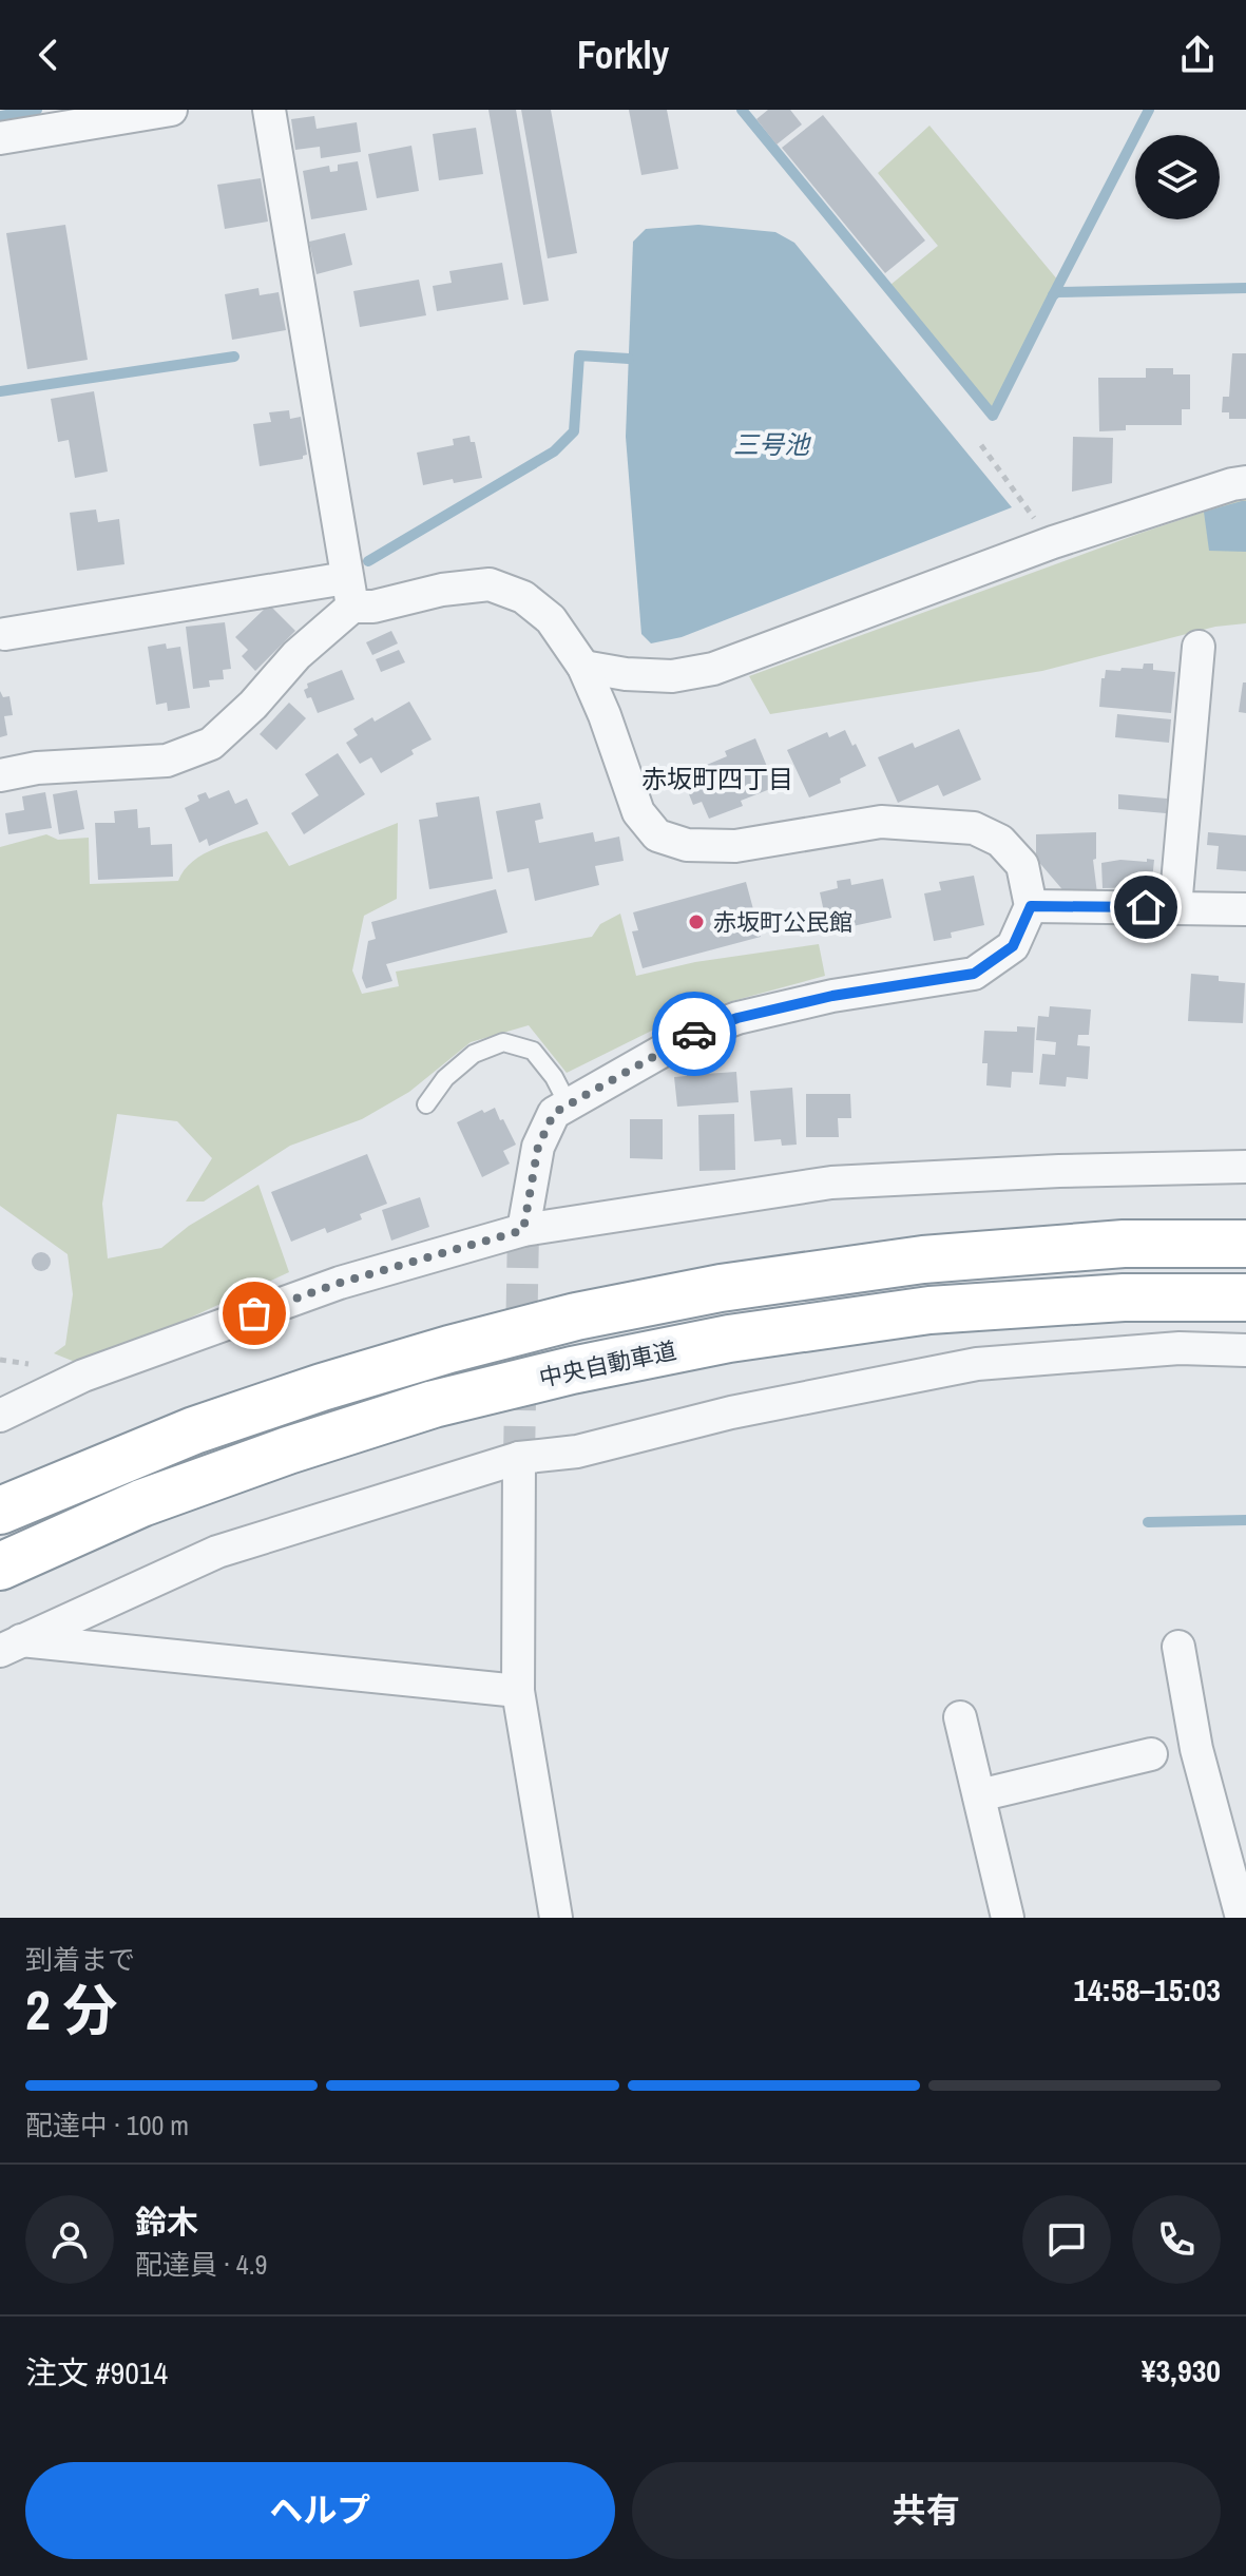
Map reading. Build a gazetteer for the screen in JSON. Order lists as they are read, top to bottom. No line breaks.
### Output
{"streets":{"highway":["中央自動車道"]},"districts":["赤坂町四丁目"],"water":["三号池"],"places":["赤坂町公民館"],"page":{"header":"Forkly","heading":["2 分","到着まで","14:58–15:03"],"panel":["鈴木","配達員 · 4.9","注文 #9014","¥3,930"],"bar":"配達中 · 100 m","buttons":["ヘルプ","共有"]}}
